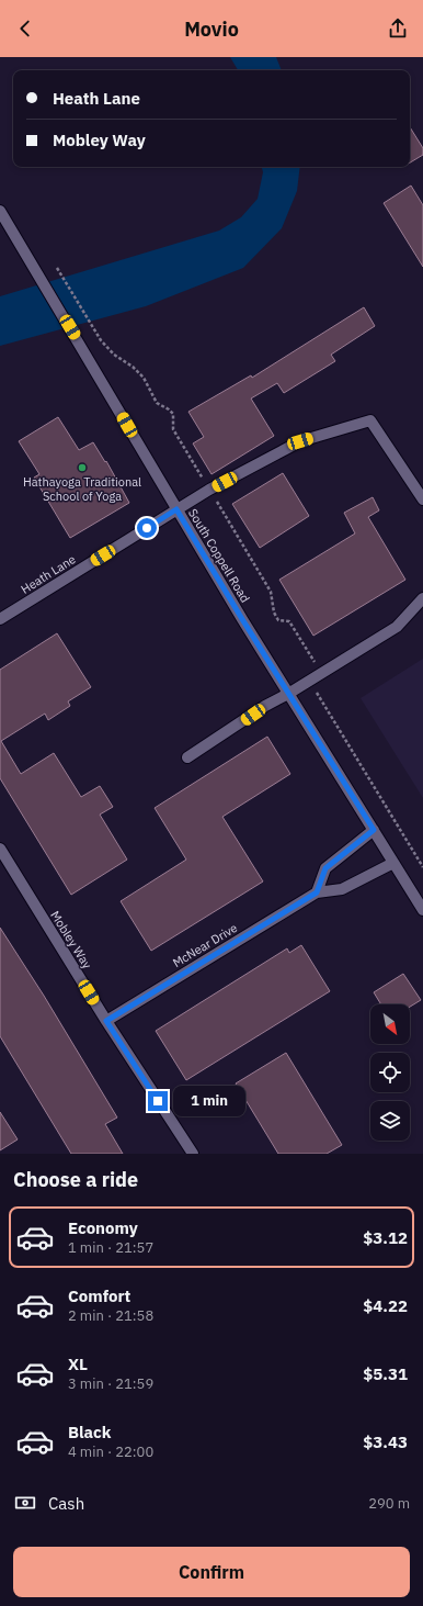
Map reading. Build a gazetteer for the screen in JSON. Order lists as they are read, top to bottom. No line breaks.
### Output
{"streets":{"street":["South Coppell Road","Heath Lane","Mobley Way","McNear Drive"]},"crossings":[["South Coppell Road","Heath Lane"],["South Coppell Road","McNear Drive"],["Mobley Way","McNear Drive"]],"places":["Hathayoga Traditional School of Yoga"],"north":"bottom right","page":{"header":"Movio","banner":["Heath Lane","Mobley Way"],"bubble":"1 min","heading":"Choose a ride","list":[{"name":"Economy","note":"1 min · 21:57","value":"$3.12"},{"name":"Comfort","note":"2 min · 21:58","value":"$4.22"},{"name":"XL","note":"3 min · 21:59","value":"$5.31"},{"name":"Black","note":"4 min · 22:00","value":"$3.43"}],"pay":["Cash","290 m"],"buttons":"Confirm"}}
